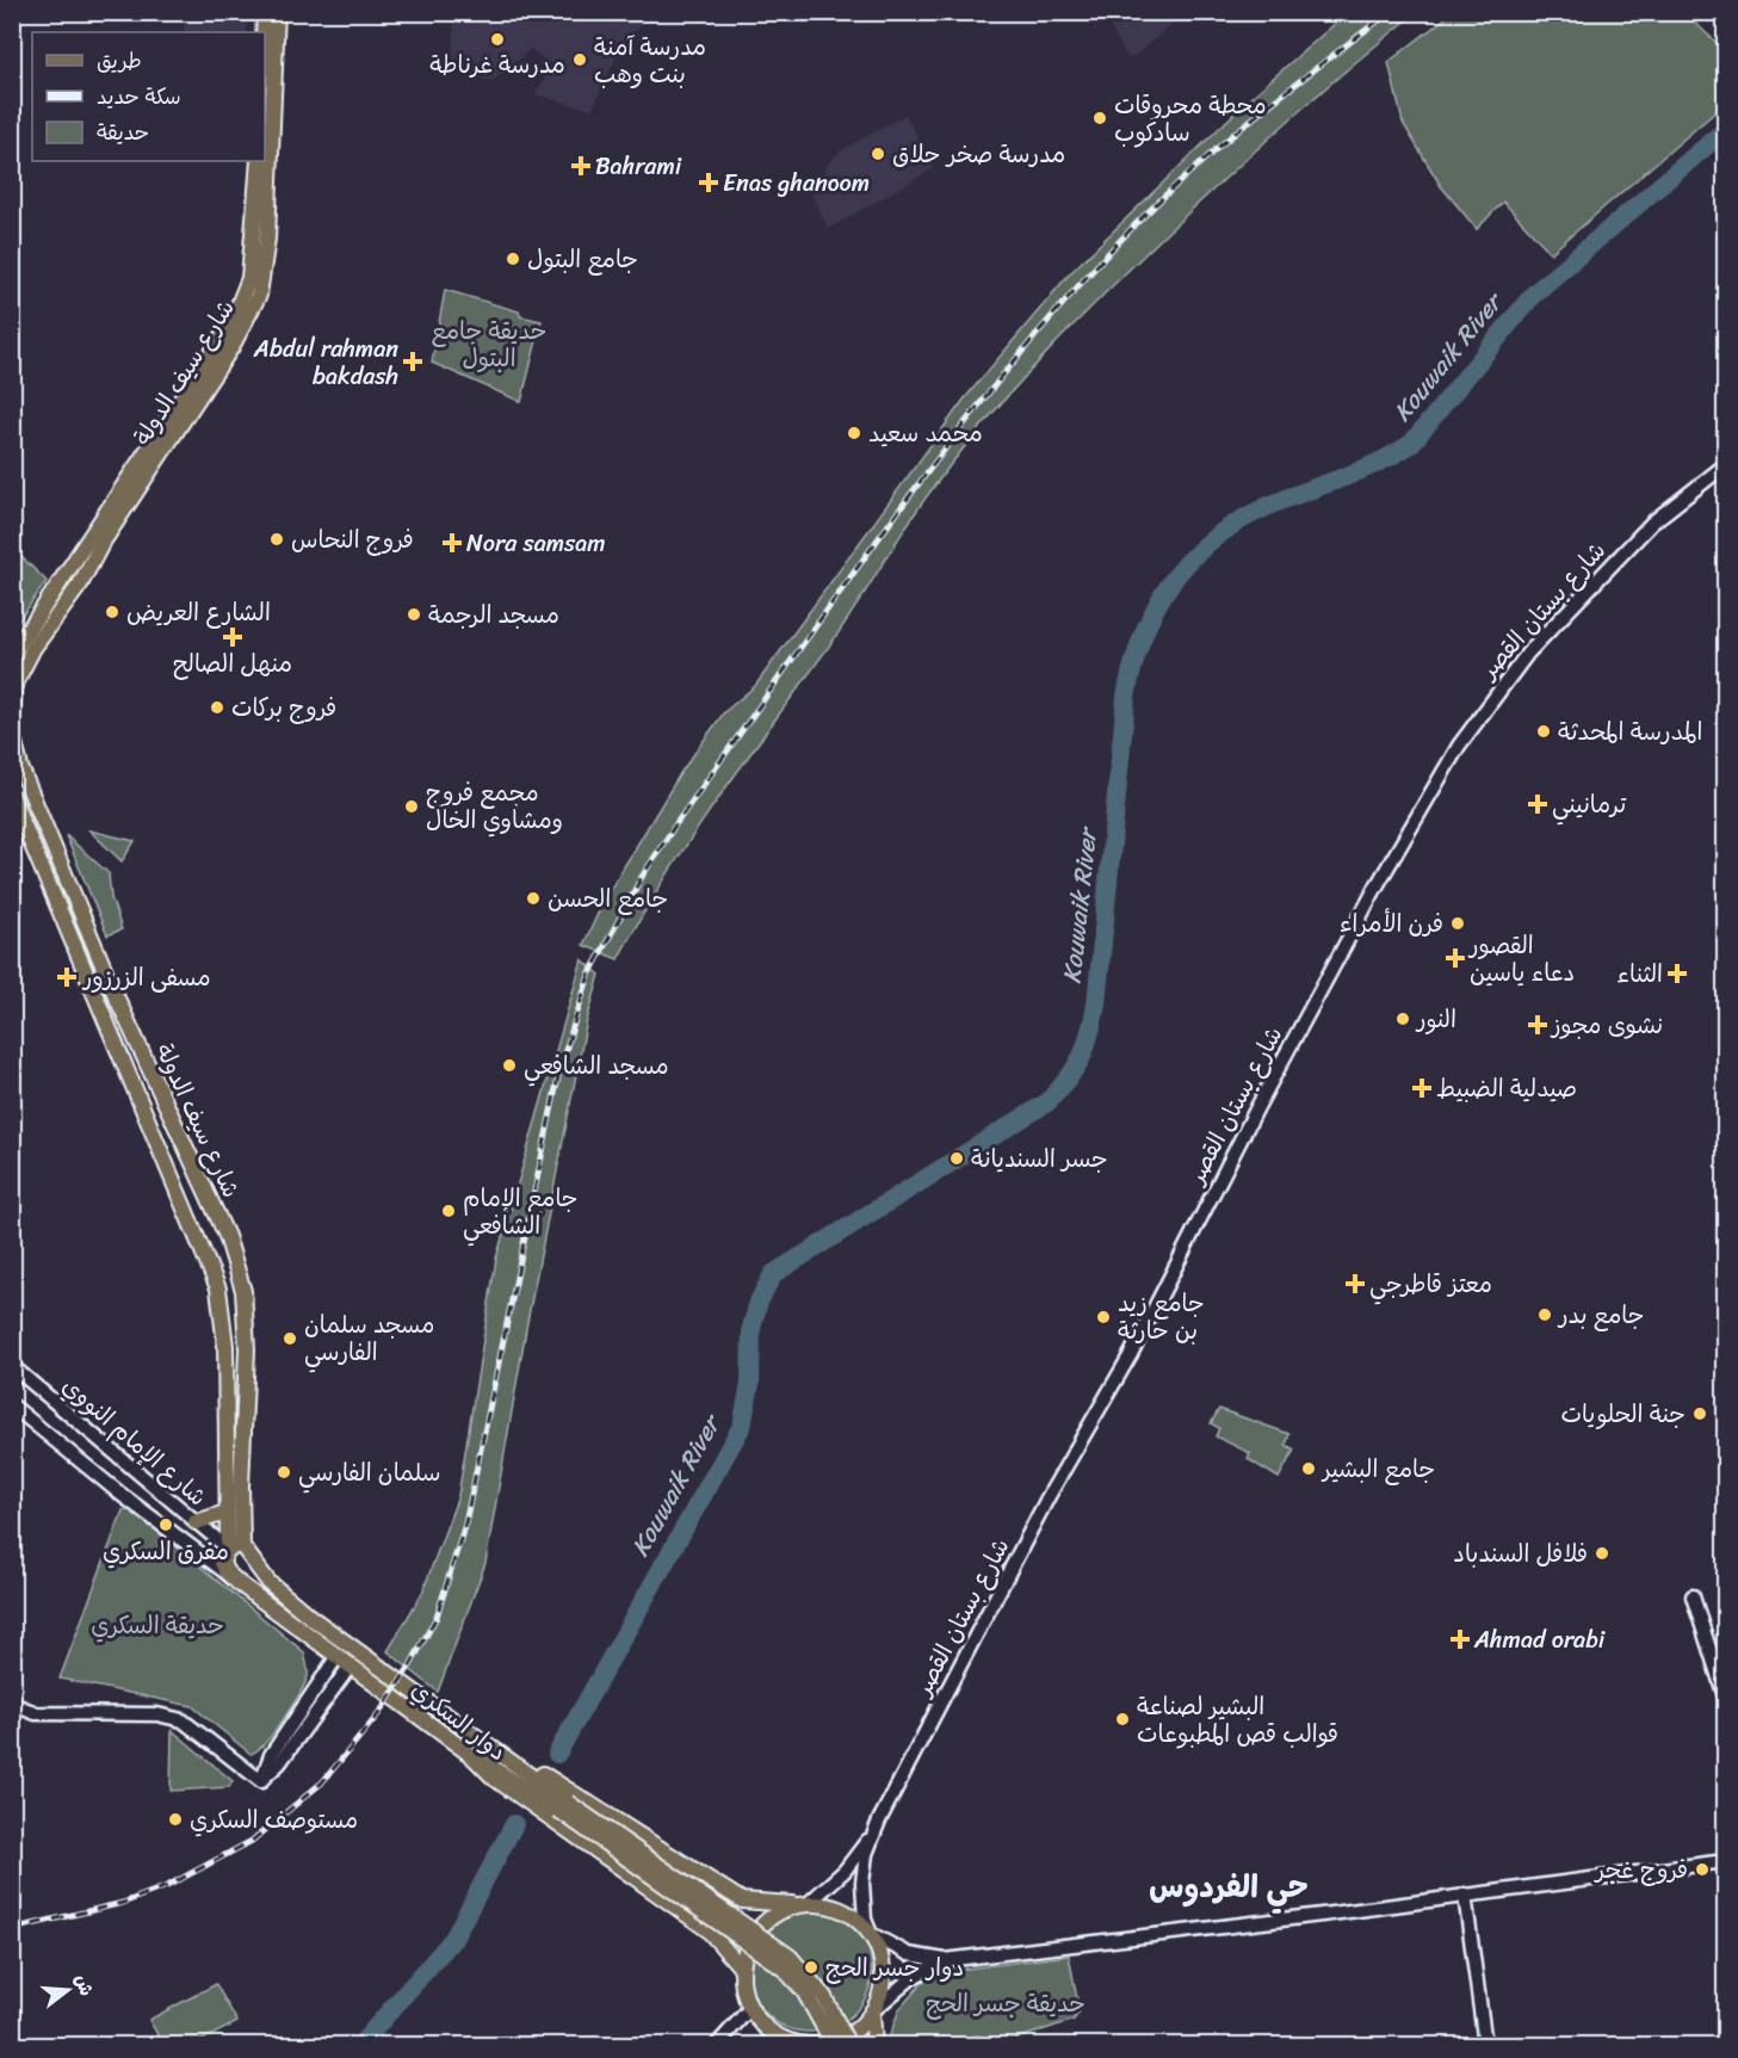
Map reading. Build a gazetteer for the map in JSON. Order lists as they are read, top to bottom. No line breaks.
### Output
{"streets":{"main road":["شارع سيف الدولة","شارع بستان القصر","شارع الإمام النووي","دوار السكري"]},"crossings":[["شارع سيف الدولة","شارع الإمام النووي"],["شارع بستان القصر","دوار السكري"]],"districts":["حي الفردوس"],"water":["Kouwaik River"],"parks":["حديقة جامع البتول","حديقة السكري","حديقة جسر الحج"],"places":{"other":["مدرسة غرناطة","مدرسة آمنة بنت وهب","محطة محروقات سادكوب","مدرسة صخر حلاق","جامع البتول","محمد سعيد","فروج النحاس","الشارع العريض","مسجد الرجمة","فروج بركات","المدرسة المحدثة","مجمع فروج ومشاوي الخال","جامع الحسن","فرن اﻷمراء","النور","مسجد الشافعي","جسر السنديانة","جامع الإمام الشافعي","جامع بدر","جامع زيد بن حارثة","مسجد سلمان الفارسي","جنة الحلويات","جامع البشير","سلمان الفارسي","مفرق السكري","فلافل السندباد","البشير لصناعة قوالب قص المطبوعات","مستوصف السكري","فروج غجر","دوار جسر الحج"],"health":["Bahrami","Enas ghanoom","Abdul rahman bakdash","Nora samsam","منهل الصالح","ترمانيني","القصور دعاء ياسين","الثناء","مسفى الزرزور","نشوى مجوز","صيدلية الضبيط","معتز قاطرجي","Ahmad orabi"]},"legend":["طريق","سكة حديد","حديقة"],"north":"right"}
